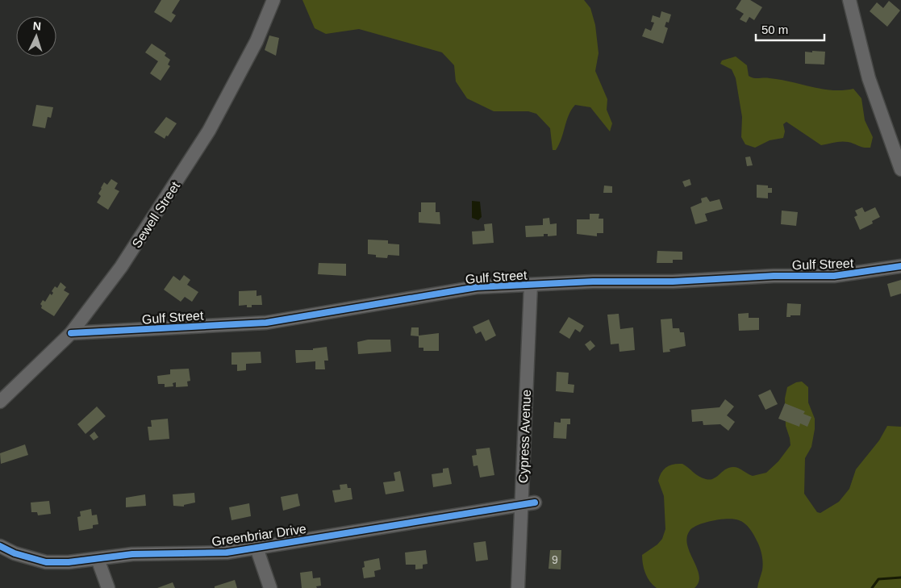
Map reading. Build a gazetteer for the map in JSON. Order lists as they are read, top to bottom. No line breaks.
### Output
{"streets":{"street":["Sewell Street","Gulf Street","Cypress Avenue","Greenbriar Drive"]},"crossings":[["Sewell Street","Gulf Street"],["Gulf Street","Cypress Avenue"],["Cypress Avenue","Greenbriar Drive"]],"house_numbers":["9"],"scale_bar":"50 m","north":"top"}
